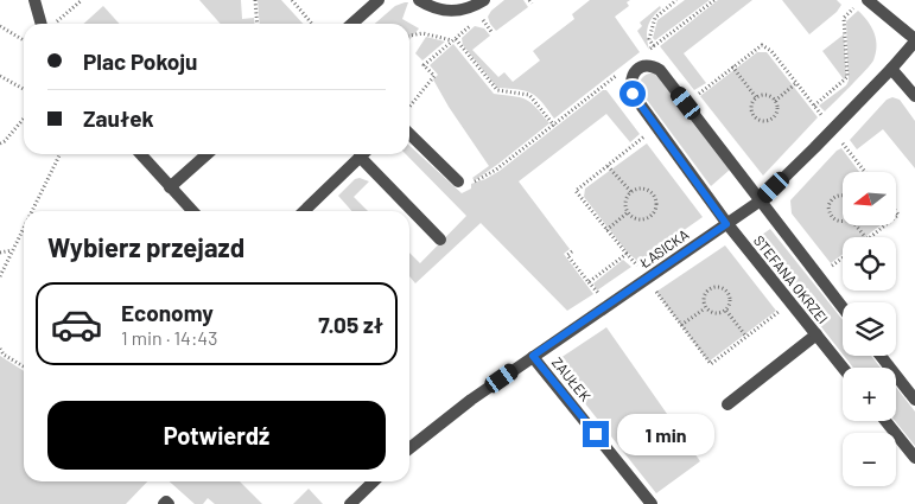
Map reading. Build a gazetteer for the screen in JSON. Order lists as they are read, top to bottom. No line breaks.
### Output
{"streets":{"street":["ŁASICKA","STEFANA OKRZEI","ZAUŁEK"]},"crossings":[["ŁASICKA","STEFANA OKRZEI"],["ŁASICKA","ZAUŁEK"]],"north":"left","page":{"banner":["Plac Pokoju","Zaułek"],"map_buttons":["+","−"],"heading":"Wybierz przejazd","list":[{"name":"Economy","note":"1 min · 14:43","value":"7.05 zł"}],"buttons":"Potwierdź","bubble":"1 min"}}
